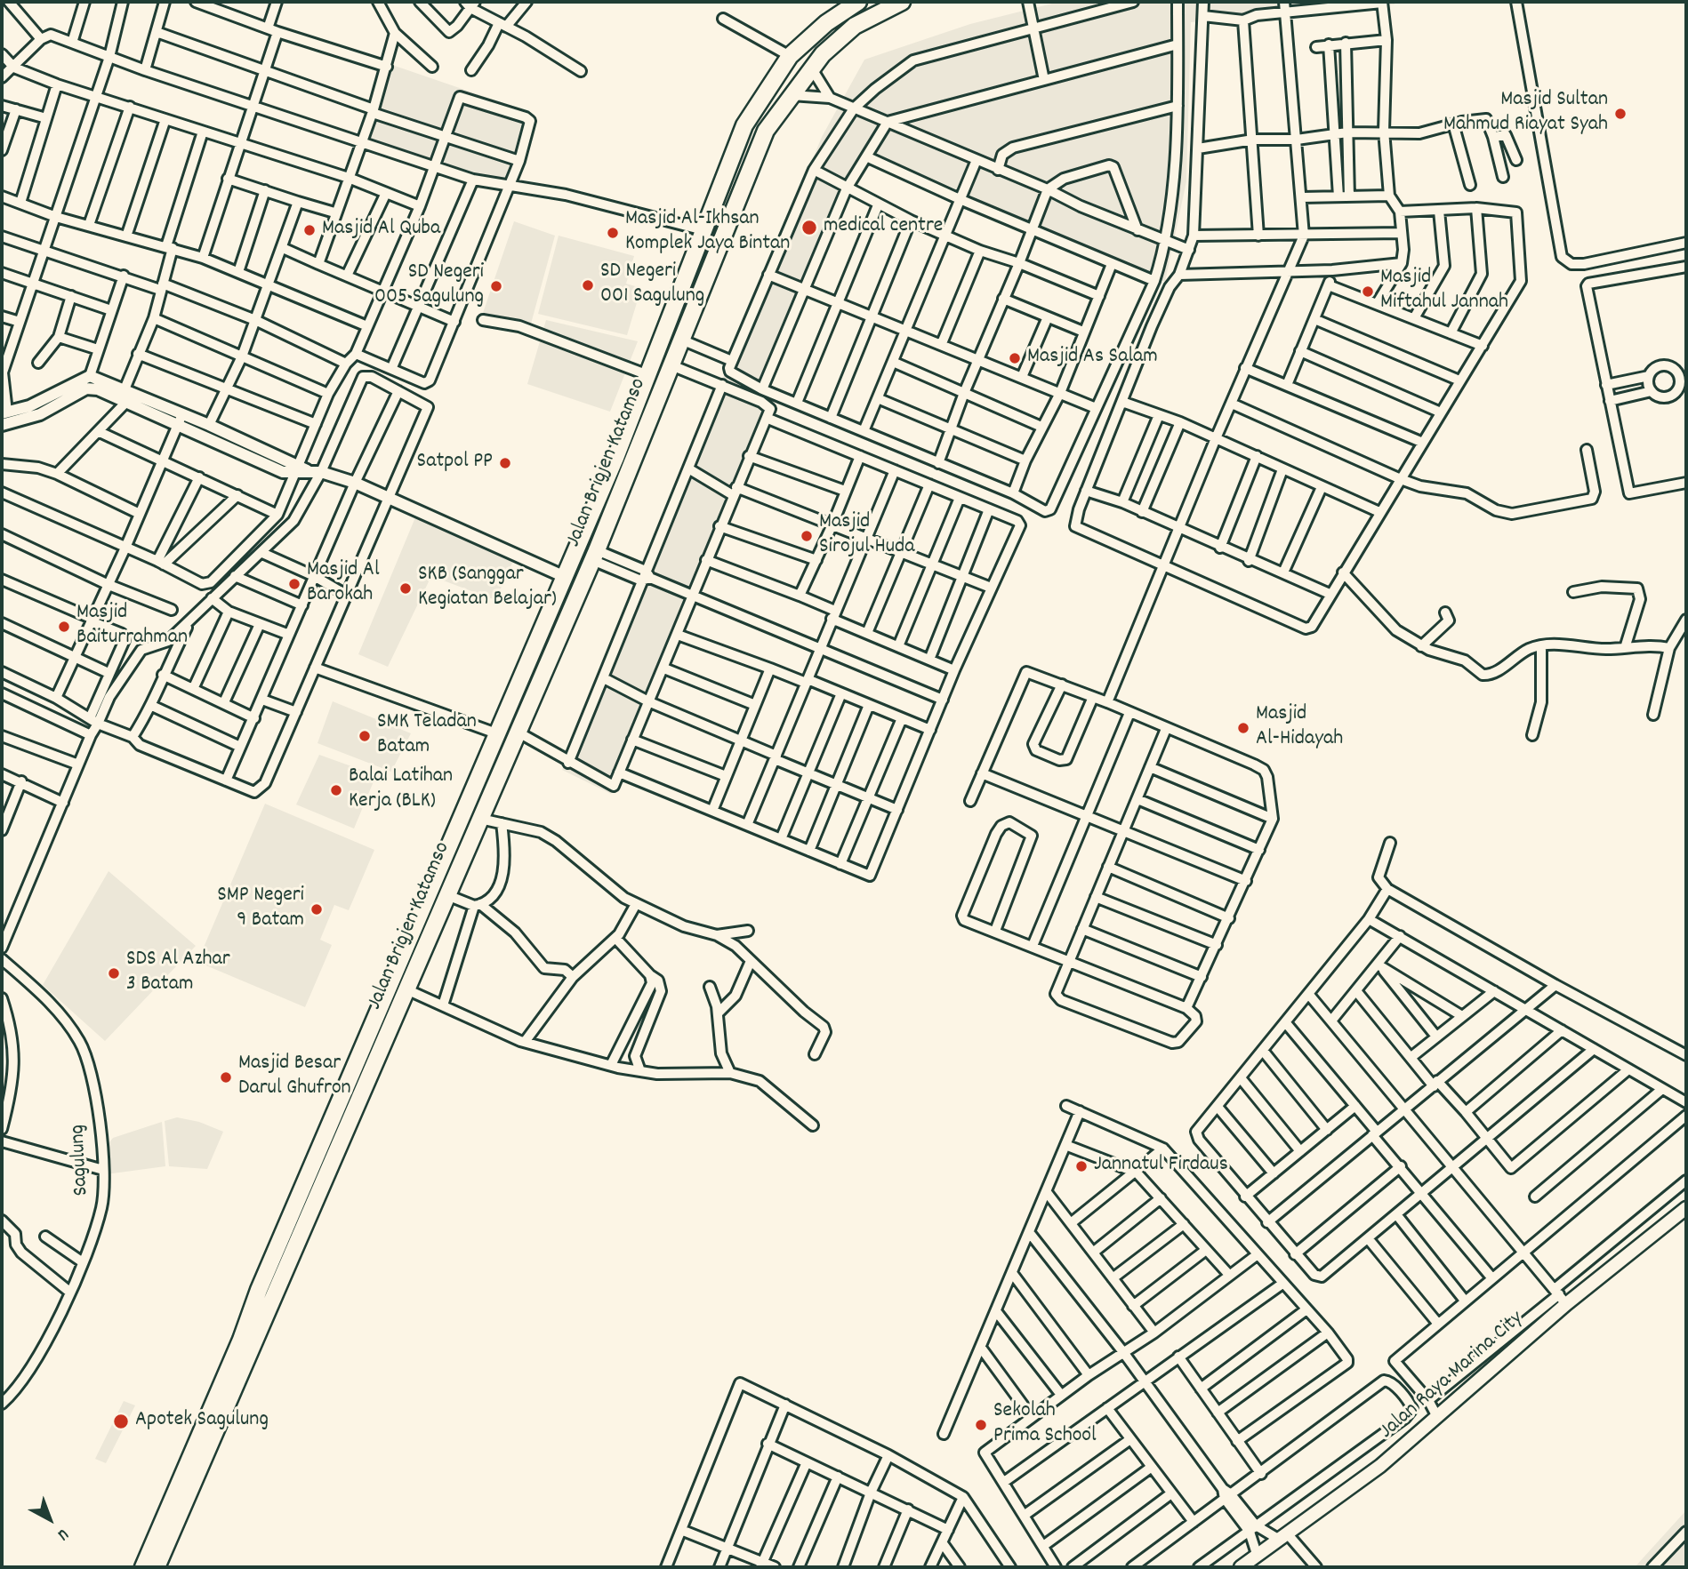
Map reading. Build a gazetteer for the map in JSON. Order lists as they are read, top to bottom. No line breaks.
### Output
{"streets":{"highway":["Jalan Brigjen Katamso"],"main road":["Jalan Raya Marina City"],"street":["Sagulung"]},"places":["Masjid Sultan Mahmud Riayat Syah","medical centre","Masjid Al Quba","Masjid Al-Ikhsan Komplek Jaya Bintan","SD Negeri 001 Sagulung","SD Negeri 005 Sagulung","Masjid Miftahul Jannah","Masjid As Salam","Satpol PP","Masjid Sirojul Huda","Masjid Al Barokah","SKB (Sanggar Kegiatan Belajar)","Masjid Baiturrahman","Masjid Al-Hidayah","SMK Teladan Batam","Balai Latihan Kerja (BLK)","SMP Negeri 9 Batam","SDS Al Azhar 3 Batam","Masjid Besar Darul Ghufron","Jannatul Firdaus","Apotek Sagulung","Sekolah Prima School"],"north":"bottom right"}
